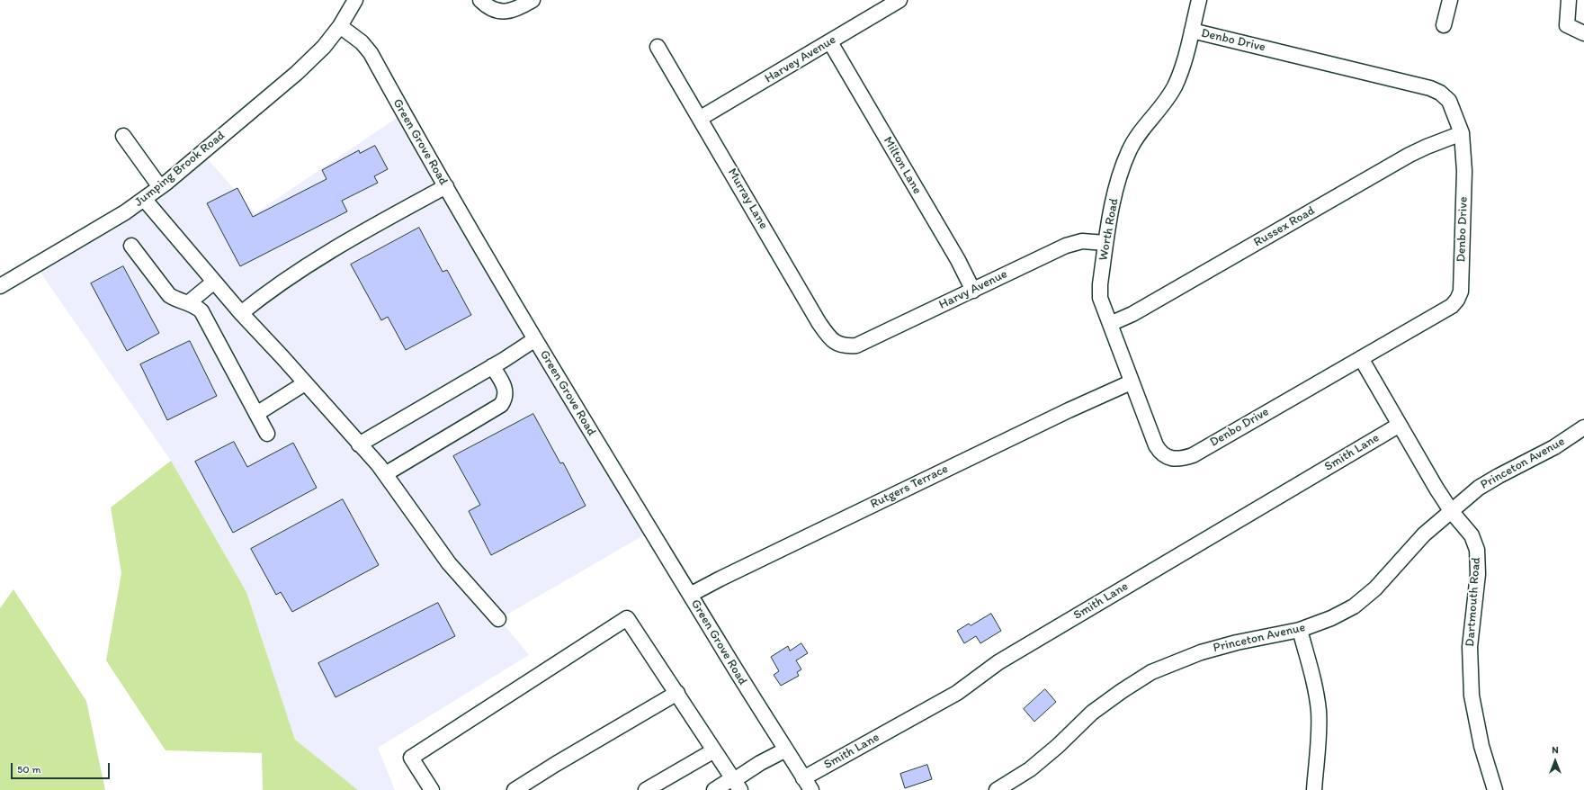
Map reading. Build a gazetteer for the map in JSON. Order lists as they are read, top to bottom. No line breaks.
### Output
{"streets":{"street":["Denbo Drive","Harvey Avenue","Green Grove Road","Milton Lane","Jumping Brook Road","Murray Lane","Russex Road","Worth Road","Harvy Avenue","Smith Lane","Princeton Avenue","Rutgers Terrace","Dartmouth Road"]},"crossings":[["Denbo Drive","Russex Road"],["Denbo Drive","Worth Road"],["Denbo Drive","Dartmouth Road"],["Harvey Avenue","Milton Lane"],["Harvey Avenue","Murray Lane"],["Green Grove Road","Jumping Brook Road"],["Green Grove Road","Smith Lane"],["Green Grove Road","Rutgers Terrace"],["Milton Lane","Harvy Avenue"],["Murray Lane","Harvy Avenue"],["Russex Road","Worth Road"],["Worth Road","Harvy Avenue"],["Worth Road","Rutgers Terrace"],["Smith Lane","Dartmouth Road"],["Princeton Avenue","Dartmouth Road"]],"scale_bar":"50 m","north":"top"}
